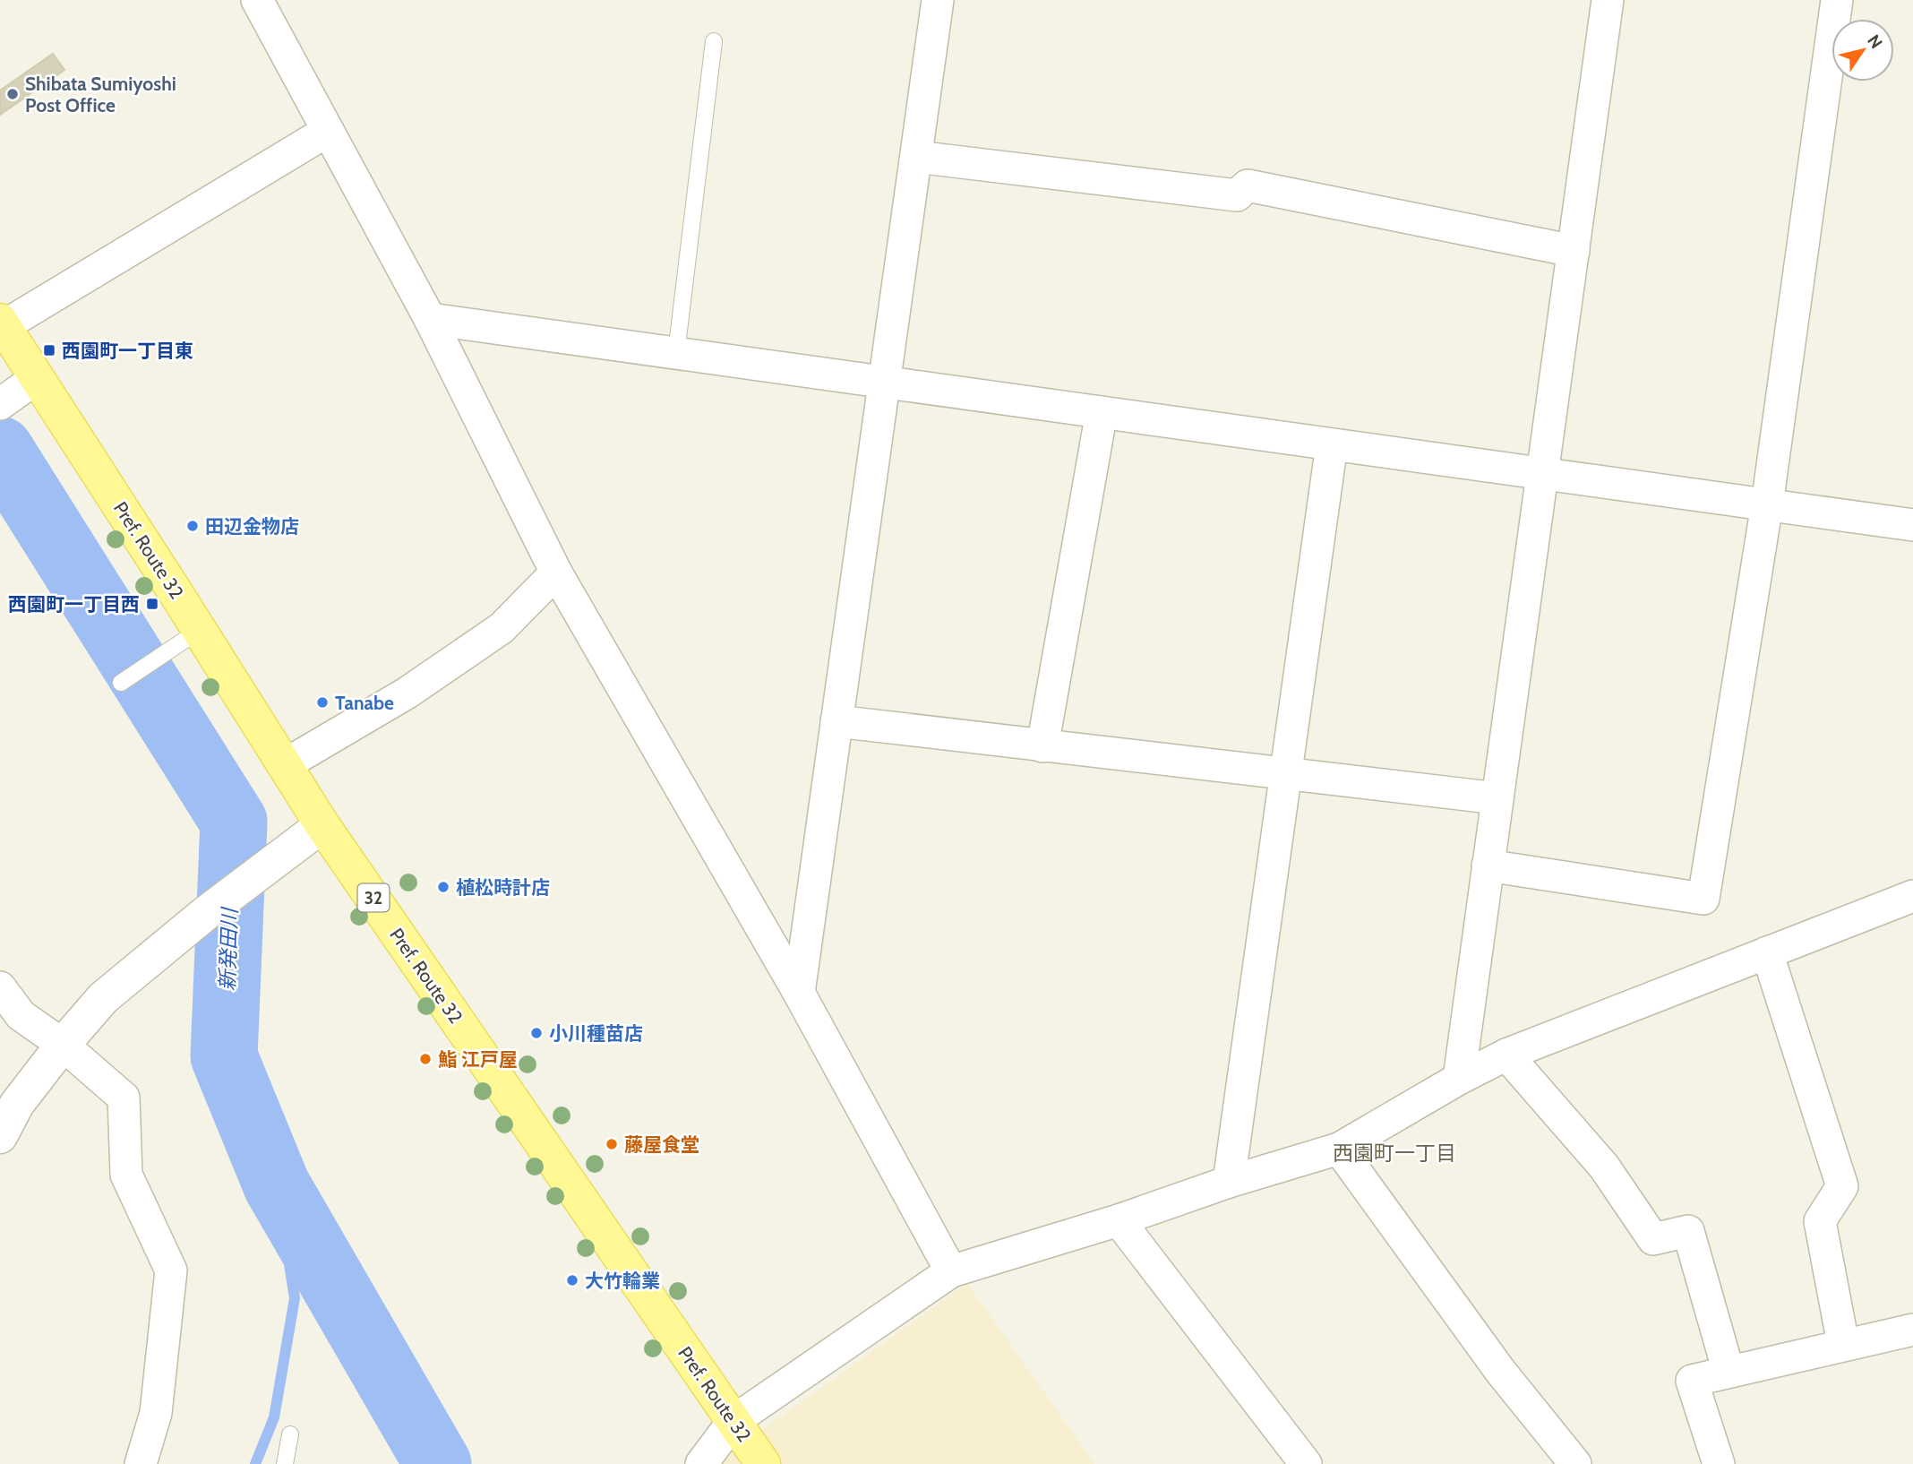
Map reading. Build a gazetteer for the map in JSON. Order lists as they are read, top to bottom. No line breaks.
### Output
{"streets":{"main road":["Pref. Route 32","32"]},"districts":["西園町一丁目"],"water":["新発田川"],"places":{"other":["Shibata Sumiyoshi Post Office","田辺金物店","Tanabe","植松時計店","小川種苗店","鮨 江戸屋","藤屋食堂","大竹輪業"],"transit":["西園町一丁目東","西園町一丁目西"]},"north":"top right"}
